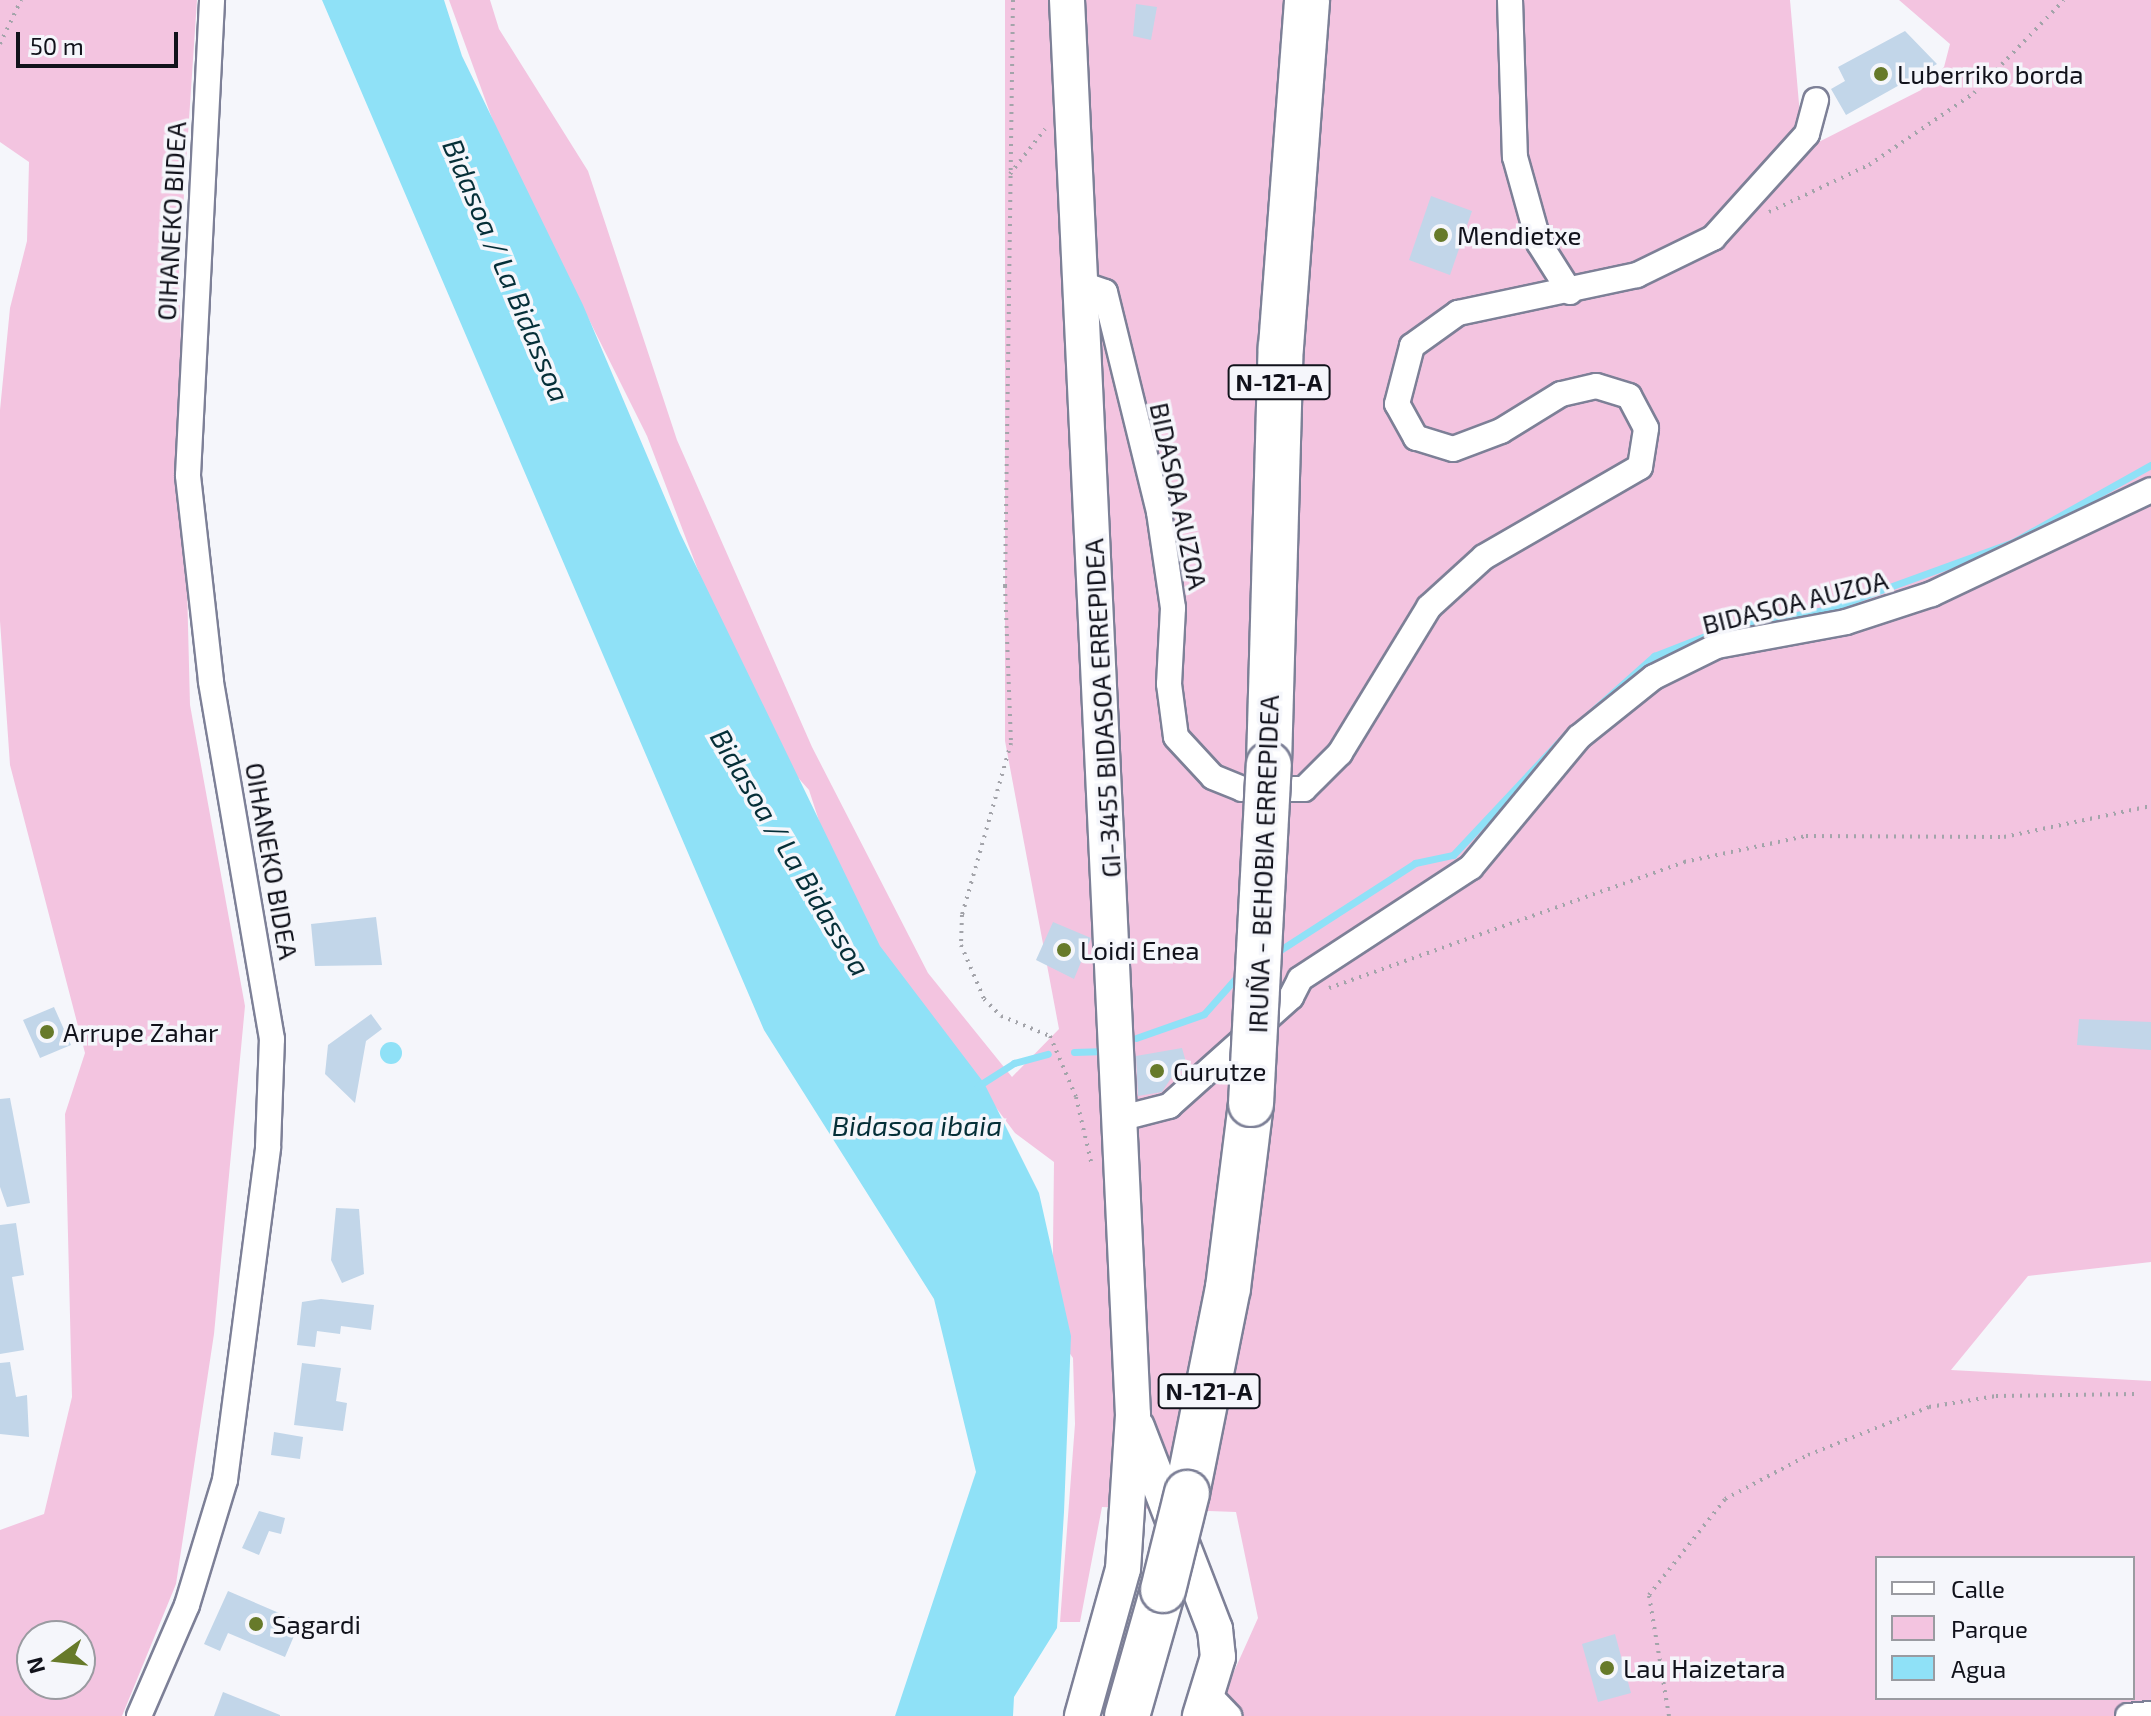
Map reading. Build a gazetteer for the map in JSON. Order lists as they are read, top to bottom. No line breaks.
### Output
{"streets":{"highway":["N-121-A","IRUÑA - BEHOBIA ERREPIDEA"],"street":["OIHANEKO BIDEA","BIDASOA AUZOA","GI-3455 BIDASOA ERREPIDEA"]},"crossings":[["BIDASOA AUZOA","GI-3455 BIDASOA ERREPIDEA"]],"water":["Bidasoa / La Bidassoa","Bidasoa ibaia"],"places":["Luberriko borda","Mendietxe","Loidi Enea","Arrupe Zahar","Gurutze","Sagardi","Lau Haizetara"],"legend":["Calle","Parque","Agua"],"scale_bar":"50 m","north":"left"}
